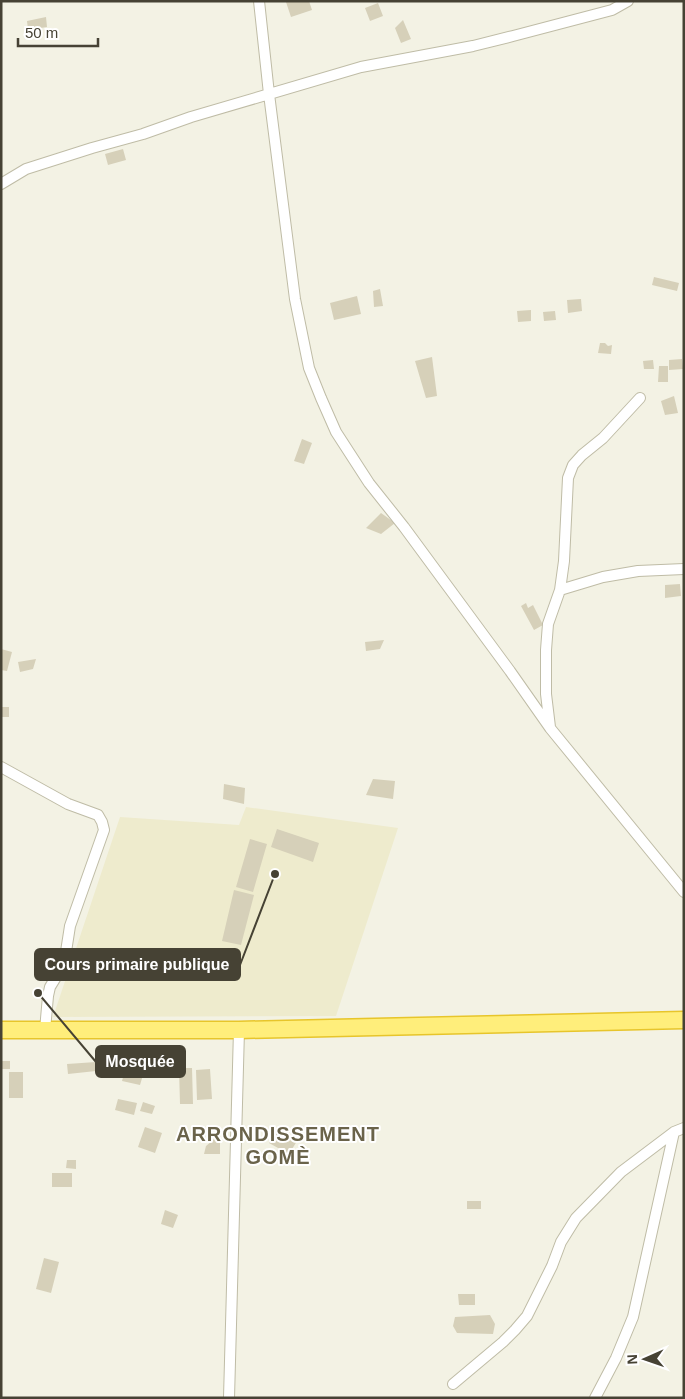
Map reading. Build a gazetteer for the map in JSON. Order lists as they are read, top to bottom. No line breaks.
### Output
{"districts":["ARRONDISSEMENT GOMÈ"],"places":["Cours primaire publique","Mosquée"],"scale_bar":"50 m","north":"left"}
